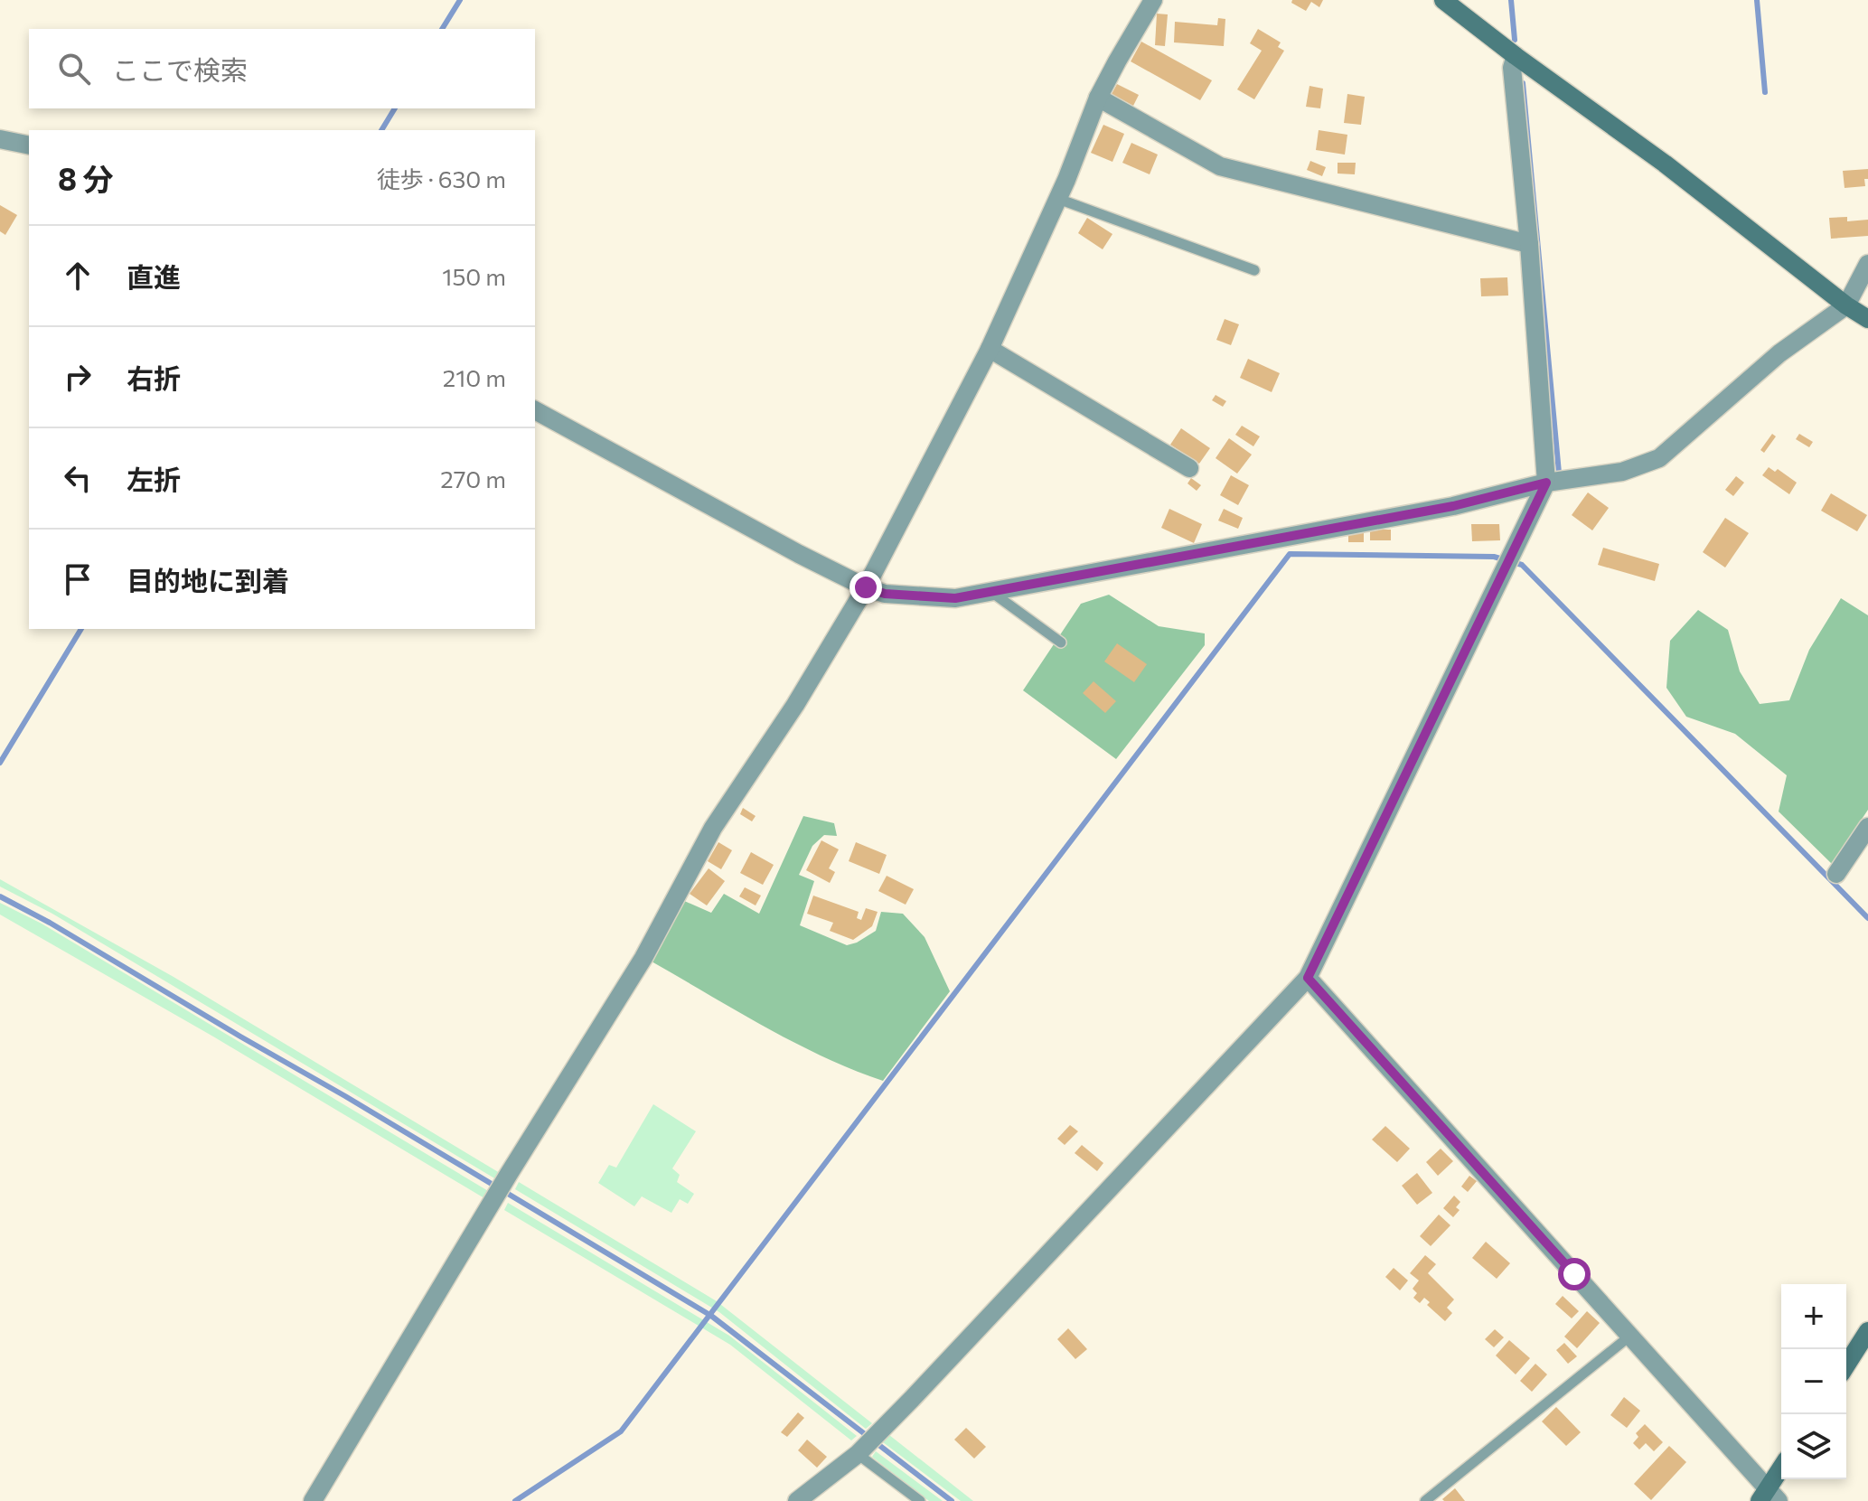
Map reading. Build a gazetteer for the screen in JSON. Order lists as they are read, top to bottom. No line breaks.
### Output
{"page":{"search":"ここで検索","heading":["8 分","徒歩 · 630 m"],"list":[["直進","150 m"],["右折","210 m"],["左折","270 m"],"目的地に到着"],"map_buttons":["+","−"]}}
